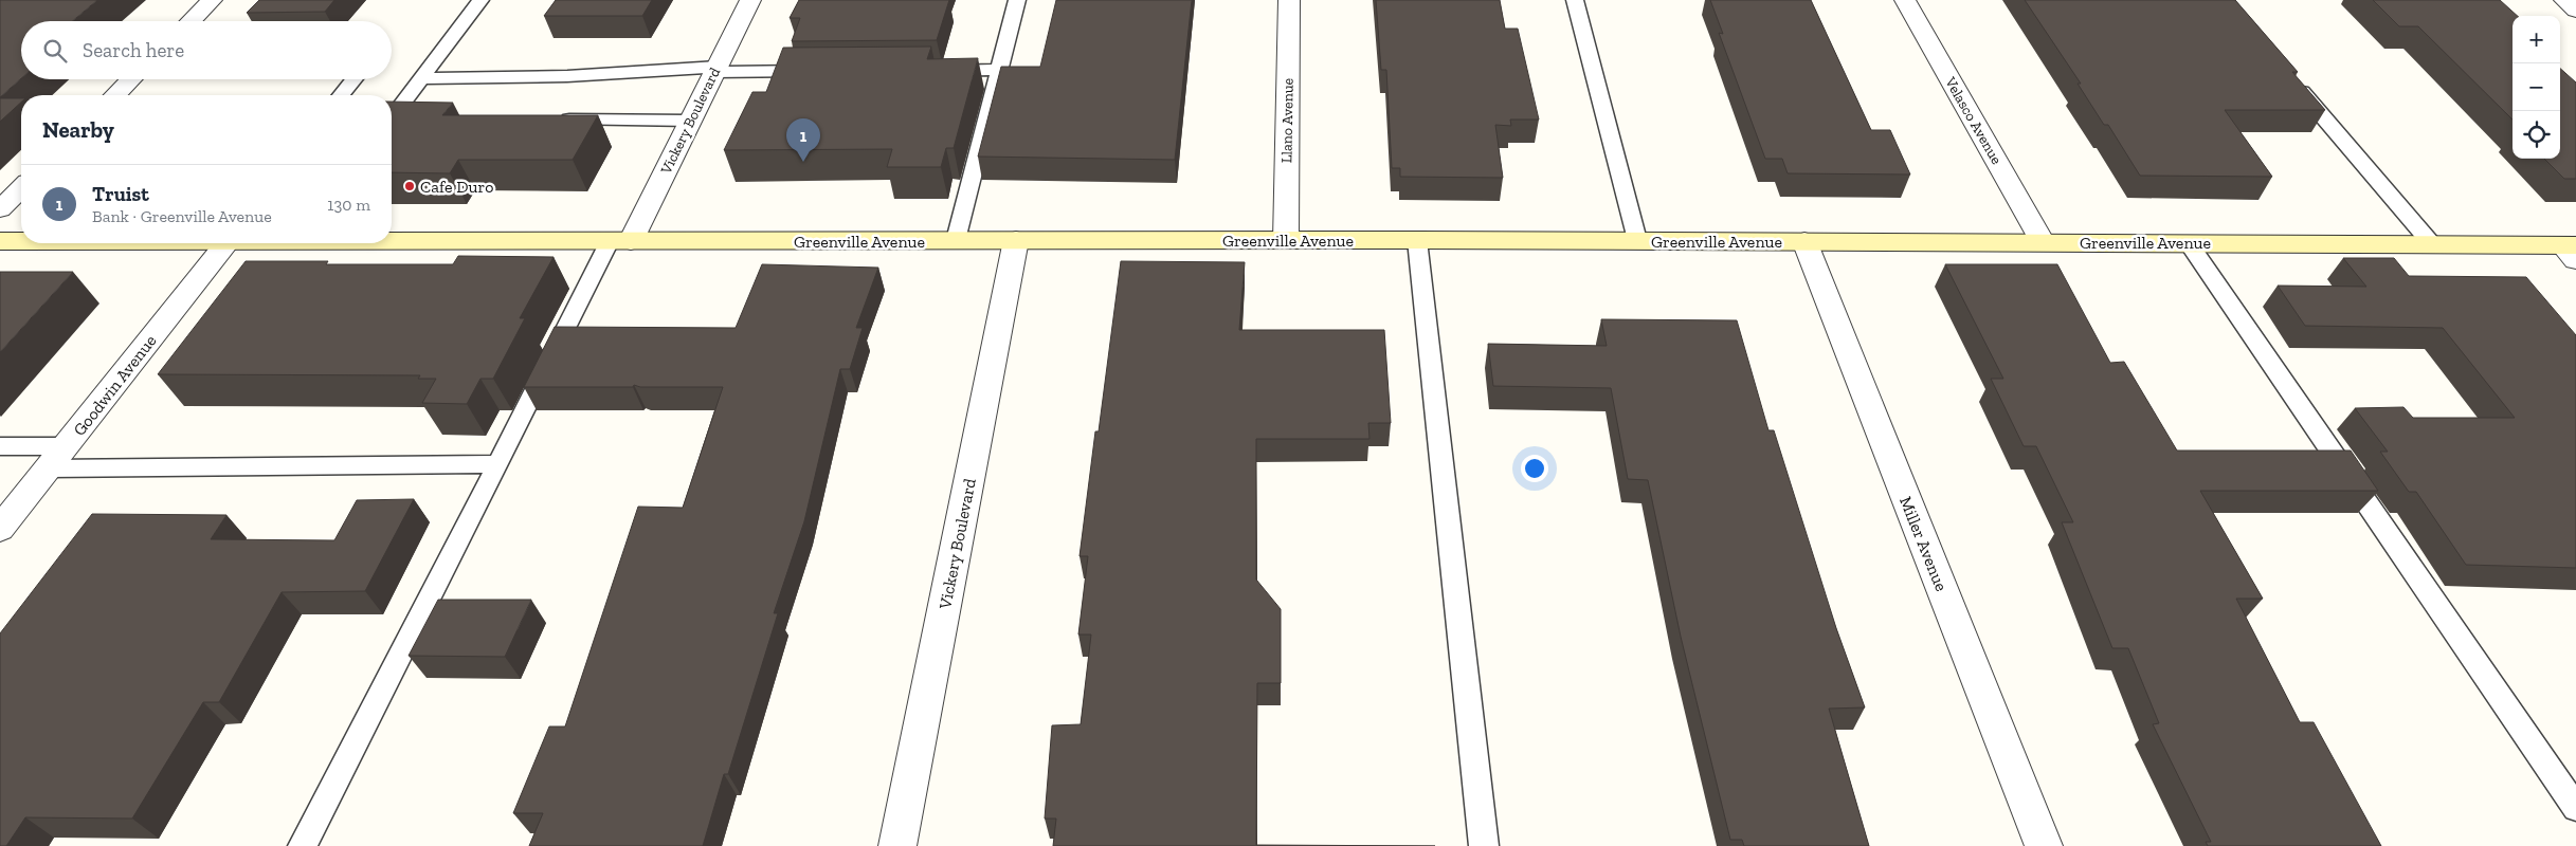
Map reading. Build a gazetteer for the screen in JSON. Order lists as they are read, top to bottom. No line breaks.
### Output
{"streets":{"main road":["Greenville Avenue"],"street":["Vickery Boulevard","Llano Avenue","Velasco Avenue","Goodwin Avenue","Miller Avenue"]},"crossings":[["Vickery Boulevard","Greenville Avenue"],["Llano Avenue","Greenville Avenue"],["Velasco Avenue","Greenville Avenue"],["Greenville Avenue","Miller Avenue"]],"places":["Cafe Duro"],"page":{"map_buttons":["+","−"],"search":"Search here","heading":"Nearby","pins":"1","list":[{"mark":"1","name":"Truist","note":"Bank · Greenville Avenue","value":"130 m"}]}}
